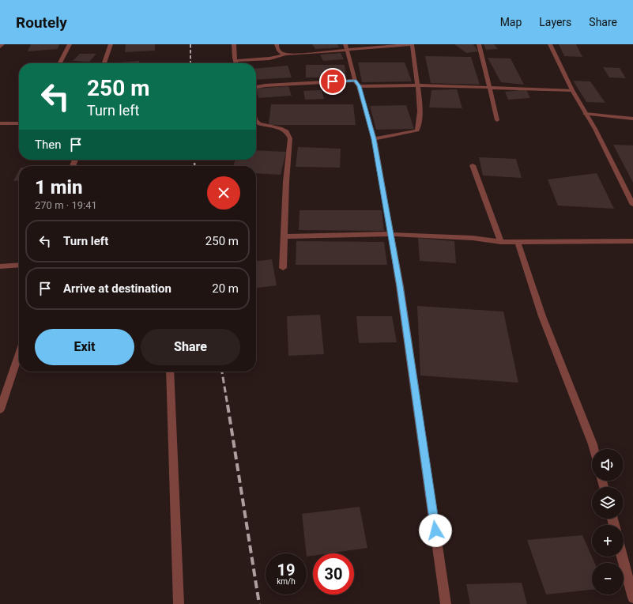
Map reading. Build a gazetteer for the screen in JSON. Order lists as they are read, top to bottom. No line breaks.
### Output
{"page":{"header":"Routely","nav":["Map","Layers","Share"],"turn":["250 m","Turn left"],"then":"Then","heading":["1 min","270 m · 19:41"],"list":[{"name":"Turn left","value":"250 m"},{"name":"Arrive at destination","value":"20 m"}],"buttons":["Exit","Share"],"map_buttons":["+","−"],"speed":"19 km/h","limit":"30"}}
